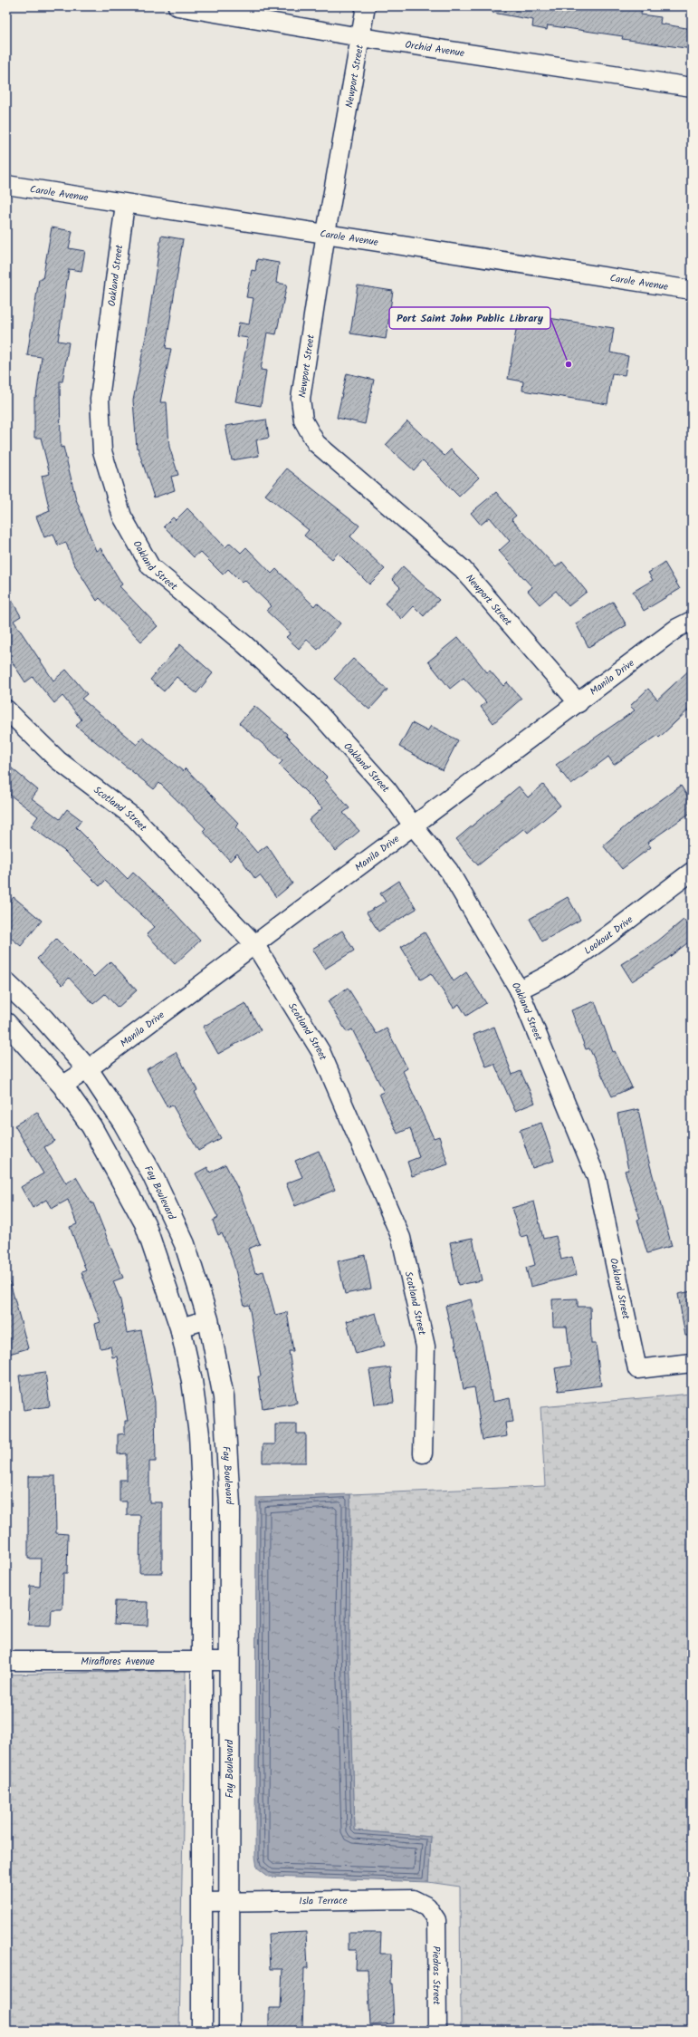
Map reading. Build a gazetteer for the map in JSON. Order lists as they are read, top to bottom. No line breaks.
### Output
{"streets":{"main road":["Fay Boulevard"],"street":["Orchid Avenue","Newport Street","Carole Avenue","Oakland Street","Manila Drive","Scotland Street","Lookout Drive","Miraflores Avenue","Isla Terrace","Piedras Street"]},"crossings":[["Orchid Avenue","Newport Street"],["Newport Street","Carole Avenue"],["Newport Street","Manila Drive"],["Carole Avenue","Oakland Street"],["Oakland Street","Manila Drive"],["Oakland Street","Lookout Drive"],["Manila Drive","Scotland Street"],["Manila Drive","Fay Boulevard"],["Fay Boulevard","Miraflores Avenue"],["Fay Boulevard","Isla Terrace"],["Isla Terrace","Piedras Street"]],"places":["Port Saint John Public Library"]}
